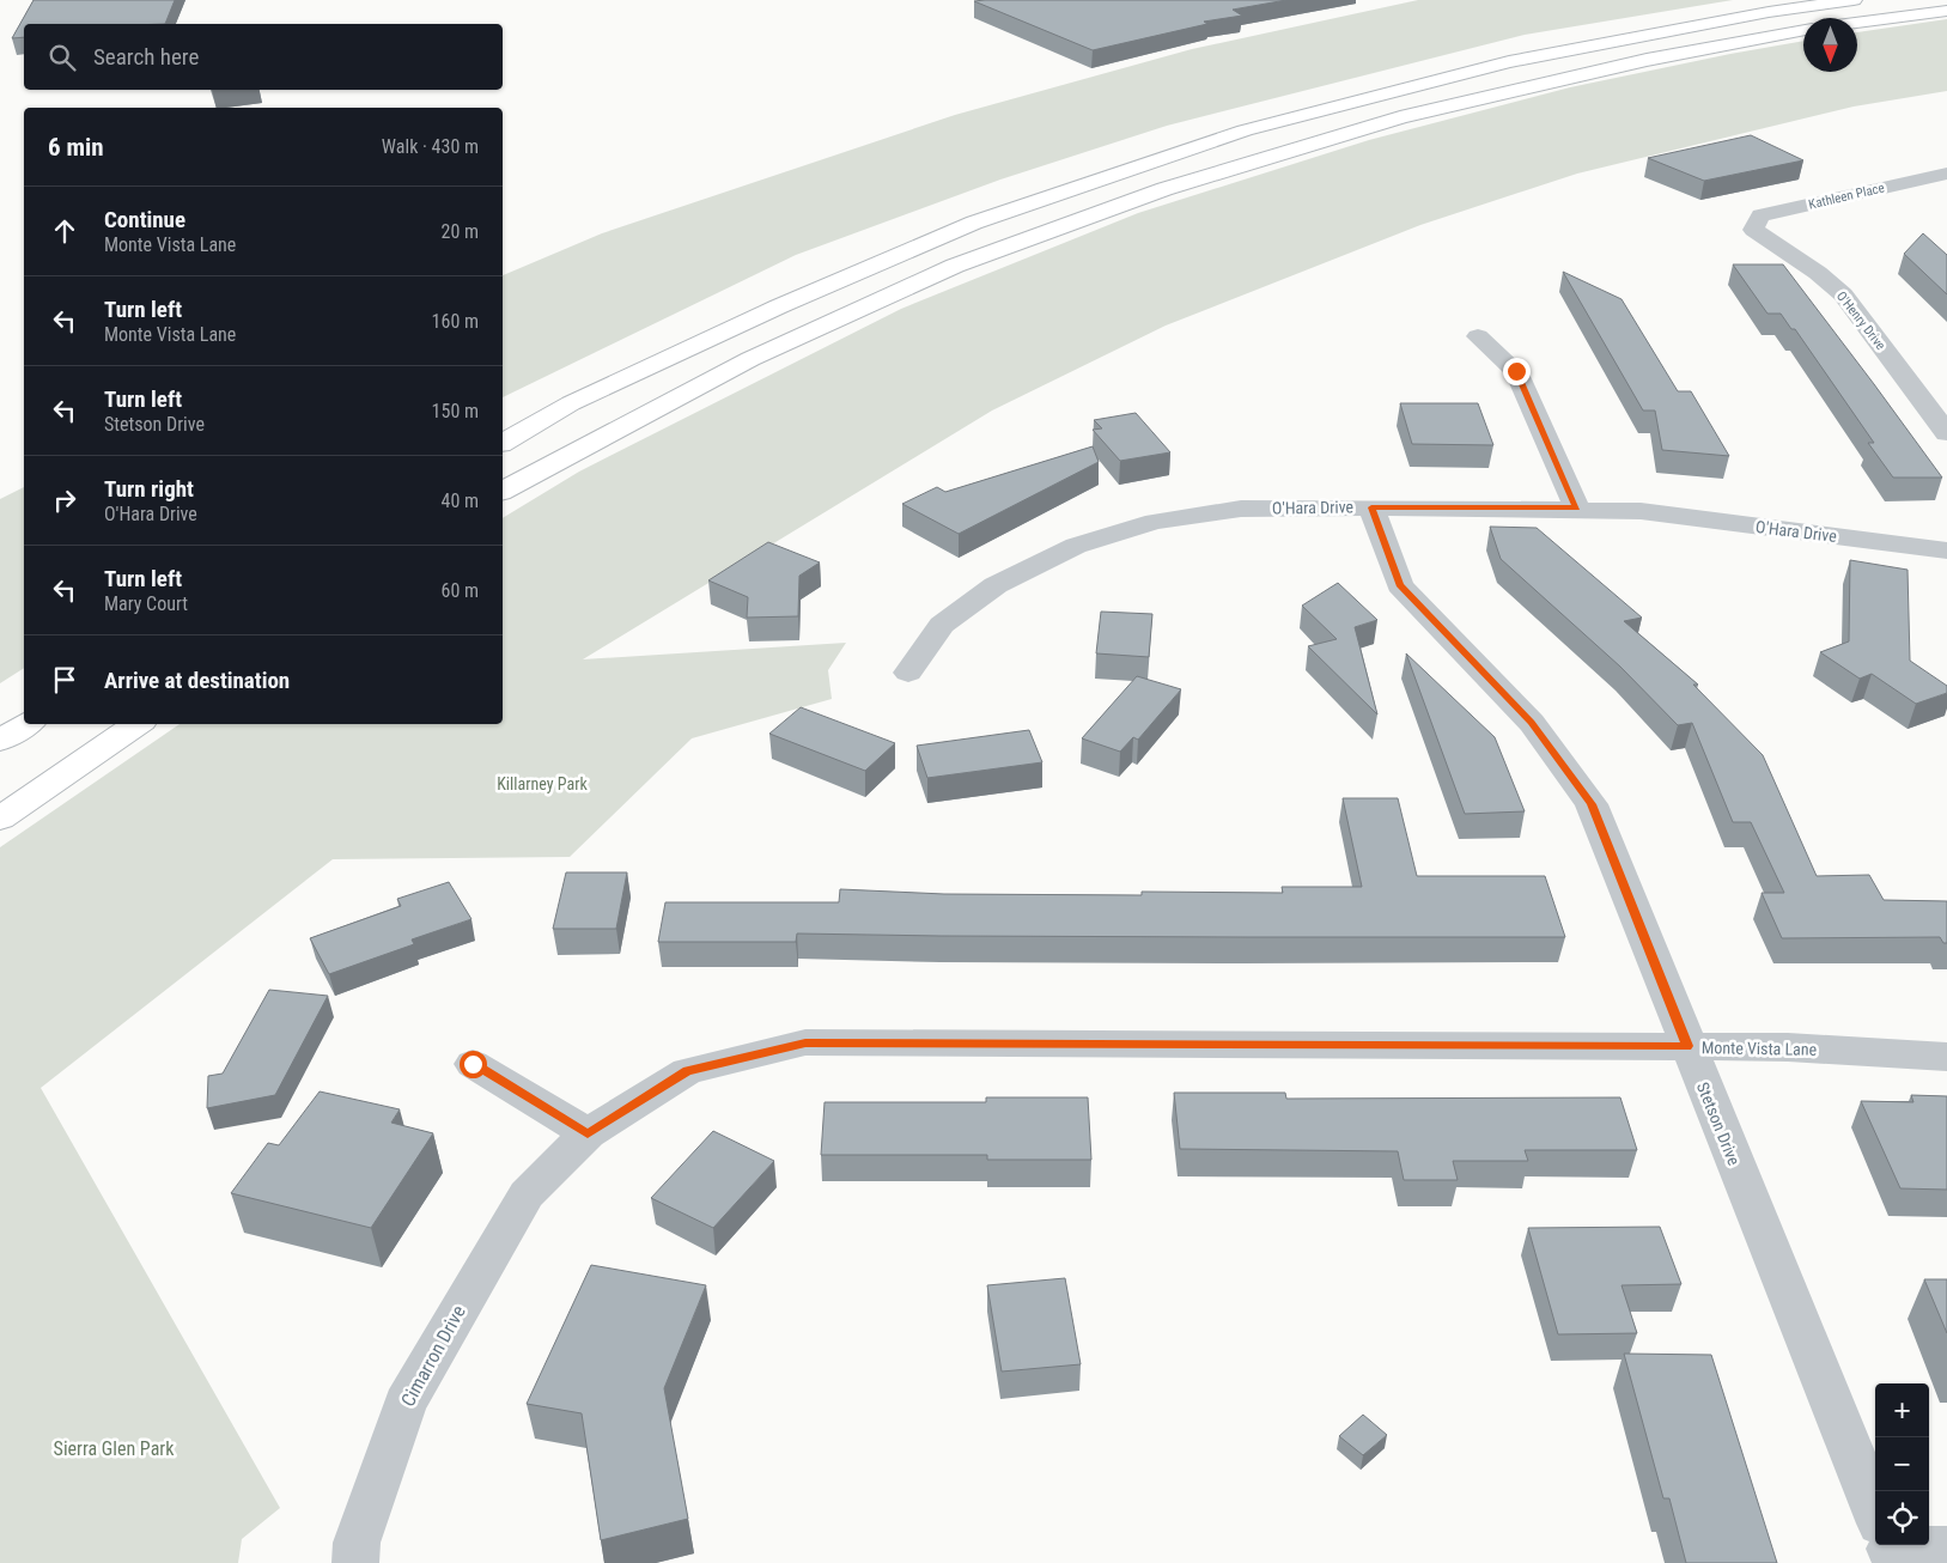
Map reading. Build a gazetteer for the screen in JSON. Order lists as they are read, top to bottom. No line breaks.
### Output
{"streets":{"street":["Kathleen Place","O'Henry Drive","O'Hara Drive","Monte Vista Lane","Stetson Drive","Cimarron Drive"]},"crossings":[["Kathleen Place","O'Henry Drive"],["O'Hara Drive","Stetson Drive"],["Monte Vista Lane","Stetson Drive"],["Monte Vista Lane","Cimarron Drive"]],"parks":["Killarney Park","Sierra Glen Park"],"north":"bottom","page":{"search":"Search here","heading":["6 min","Walk · 430 m"],"list":[["Continue","Monte Vista Lane","20 m"],["Turn left","Monte Vista Lane","160 m"],["Turn left","Stetson Drive","150 m"],["Turn right","O'Hara Drive","40 m"],["Turn left","Mary Court","60 m"],"Arrive at destination"],"map_buttons":["+","−"]}}
